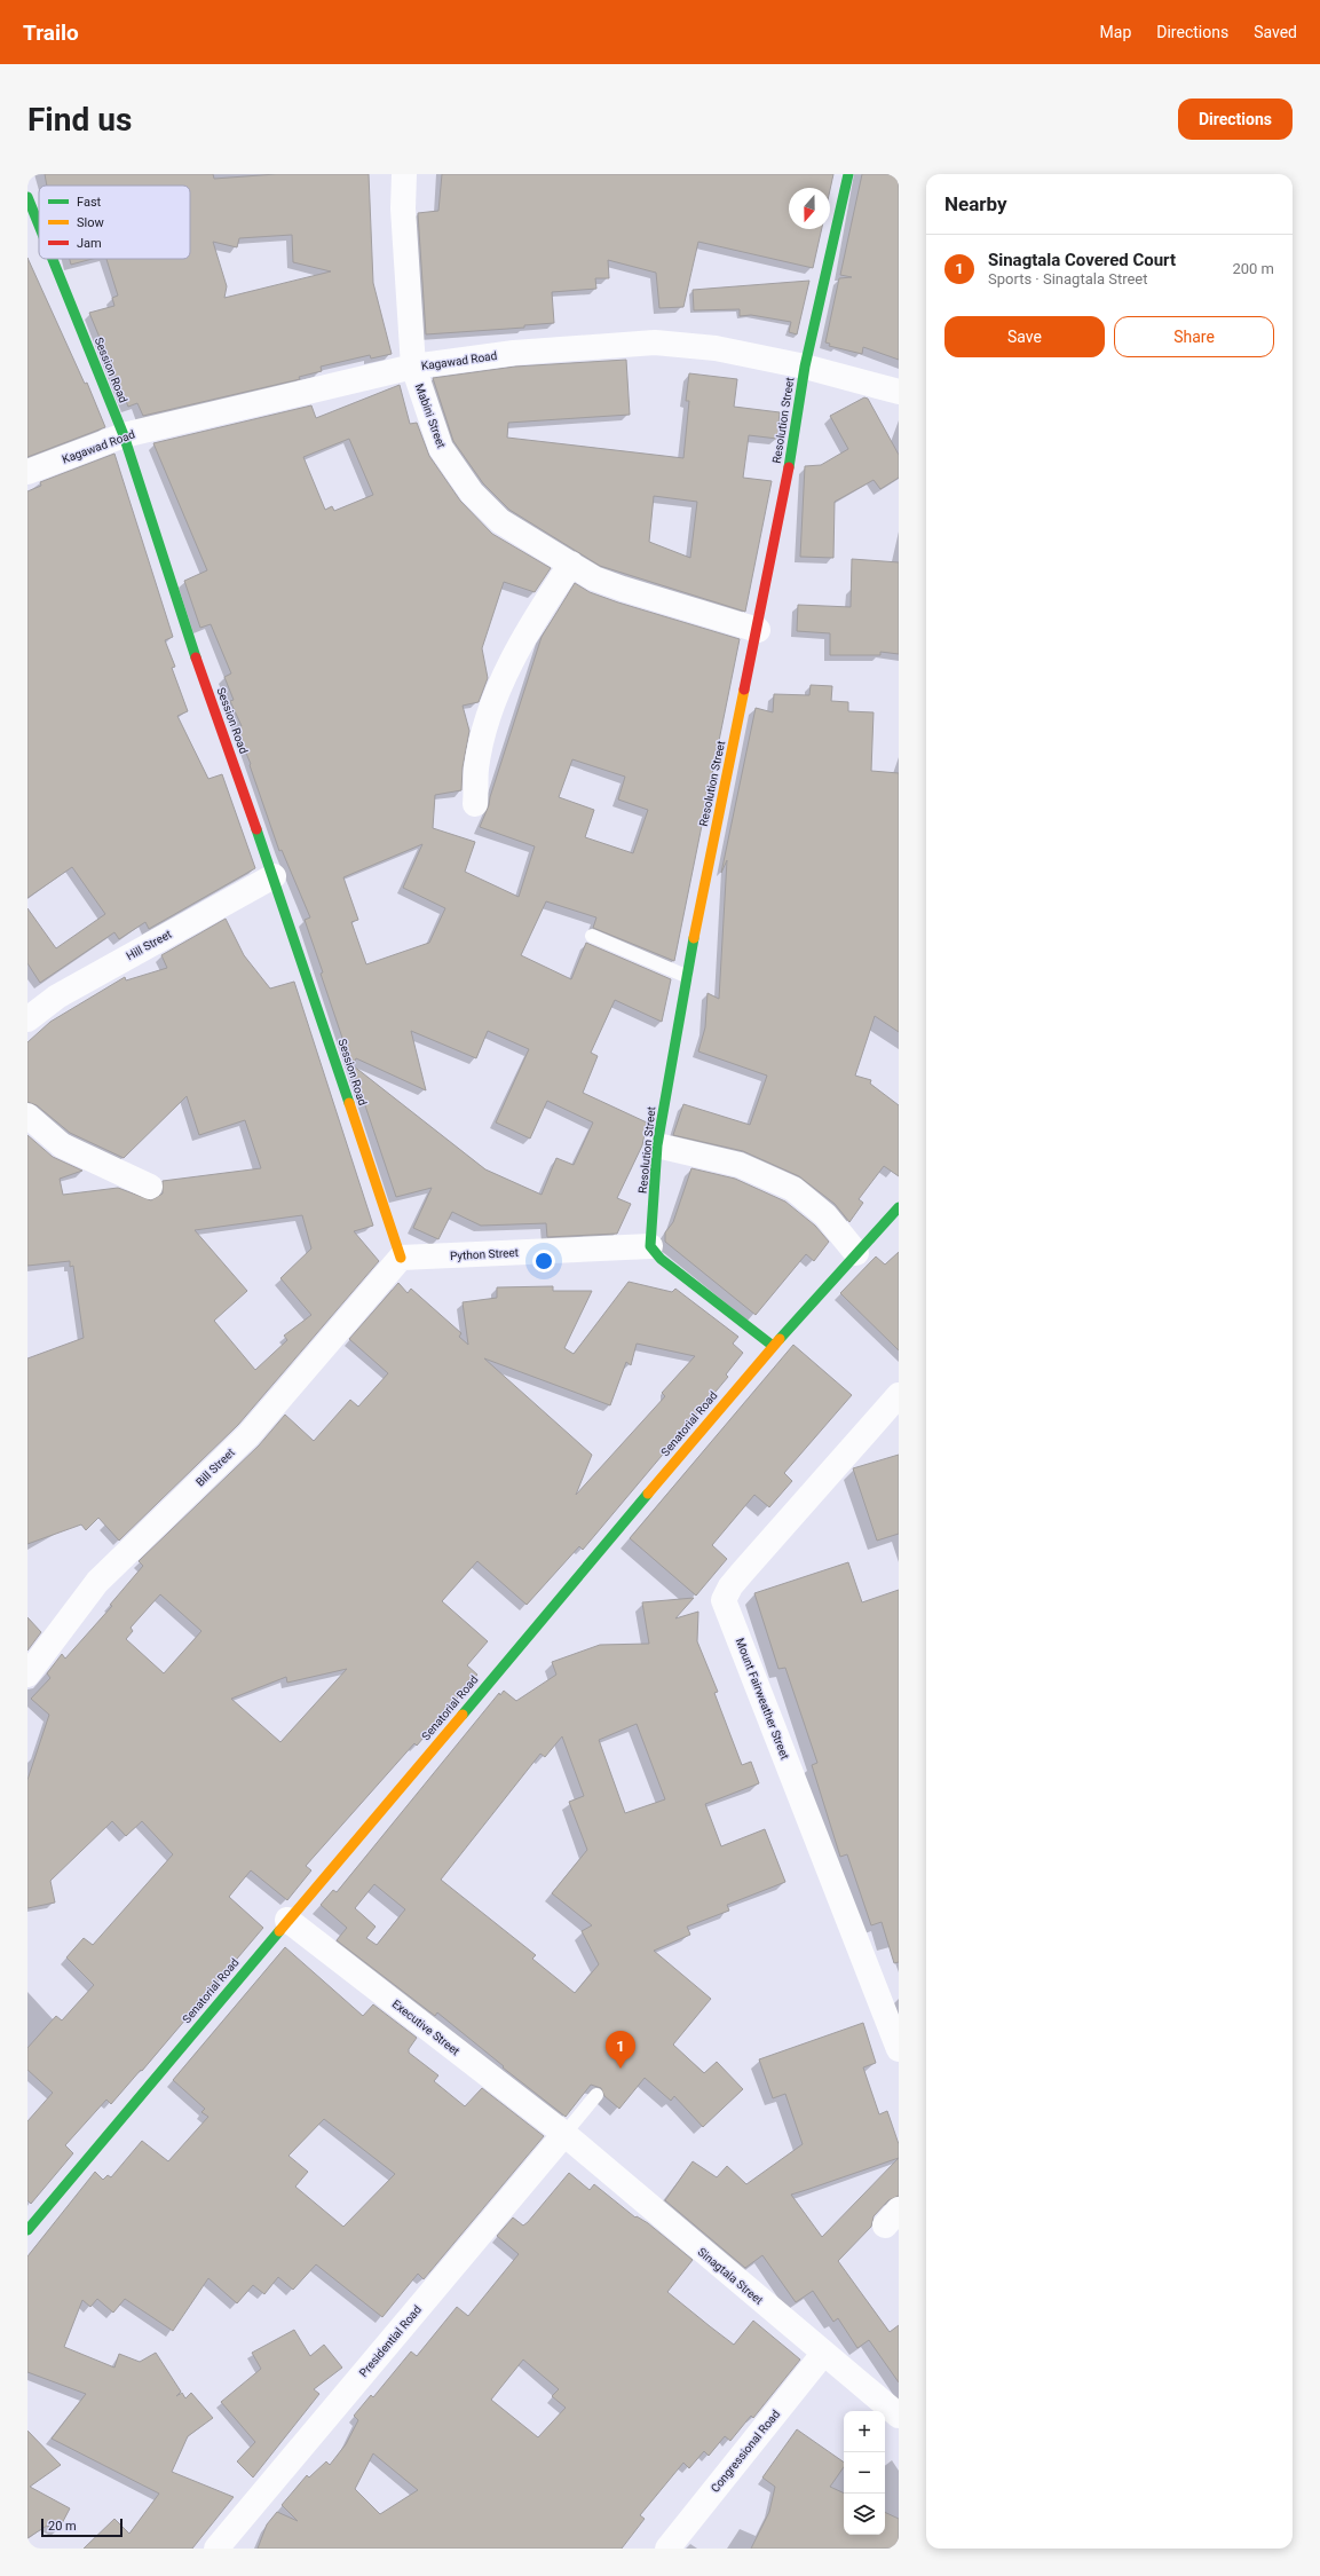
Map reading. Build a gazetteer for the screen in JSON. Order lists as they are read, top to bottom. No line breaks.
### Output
{"streets":{"street":["Kagawad Road","Session Road","Mabini Street","Resolution Street","Hill Street","Python Street","Senatorial Road","Bill Street","Mount Fairweather Street","Executive Street","Sinagtala Street","Presidential Road","Congressional Road"]},"crossings":[["Kagawad Road","Session Road"],["Kagawad Road","Mabini Street"],["Kagawad Road","Resolution Street"],["Session Road","Hill Street"],["Session Road","Python Street"],["Session Road","Bill Street"],["Mabini Street","Resolution Street"],["Resolution Street","Python Street"],["Python Street","Bill Street"],["Senatorial Road","Executive Street"],["Executive Street","Sinagtala Street"],["Executive Street","Presidential Road"],["Sinagtala Street","Presidential Road"],["Sinagtala Street","Congressional Road"]],"legend":["Fast","Slow","Jam"],"scale_bar":"20 m","north":"bottom","page":{"header":"Trailo","nav":["Map","Directions","Saved"],"buttons":["Directions",["Save","Share"]],"title":"Find us","heading":"Nearby","list":[{"mark":"1","name":"Sinagtala Covered Court","note":"Sports · Sinagtala Street","value":"200 m"}],"pins":"1","map_buttons":["+","−"],"scale":"20 m"}}
